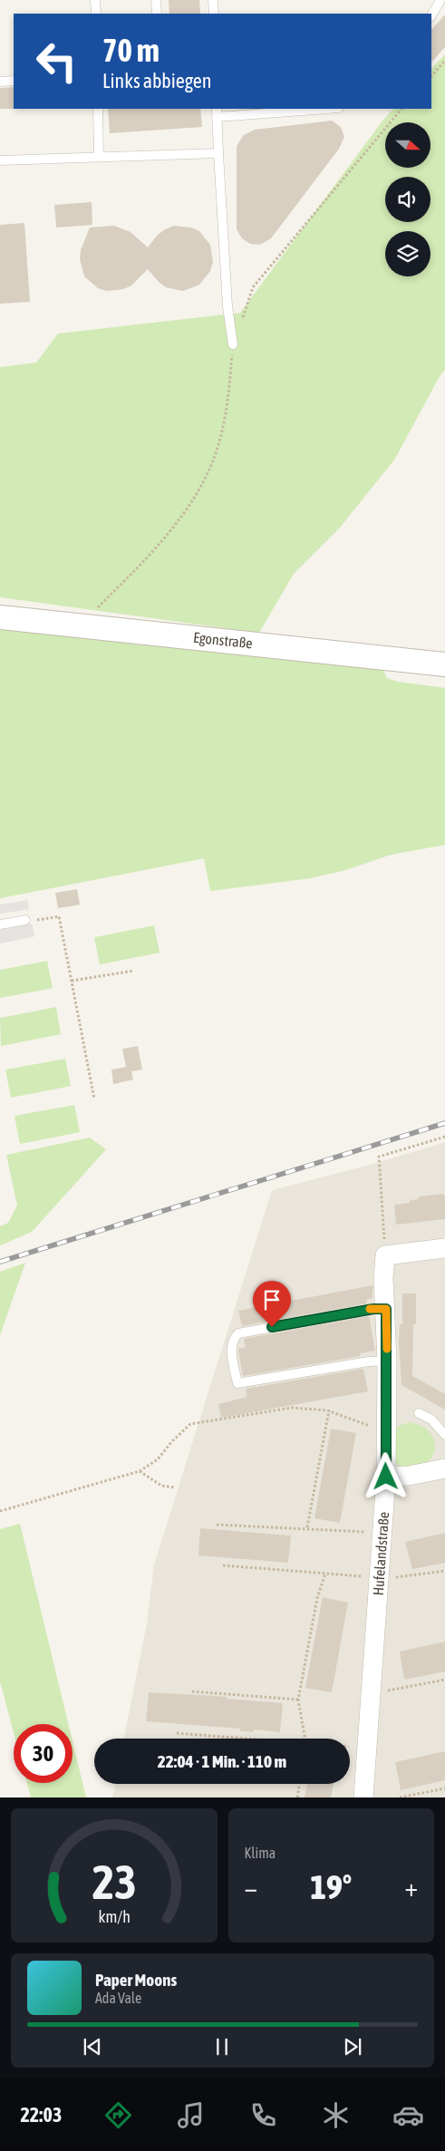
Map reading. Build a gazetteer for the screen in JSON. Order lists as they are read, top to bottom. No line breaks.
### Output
{"streets":{"street":["Egonstraße","Hufelandstraße"]},"north":"right","page":{"turn":["70 m","Links abbiegen"],"limit":"30","trip":"22:04 · 1 Min. · 110 m","tile":"Klima","heat":["−","19°","+"],"song":["Paper Moons","Ada Vale"],"tabs":"22:03","gauge":["23","km/h"]}}
